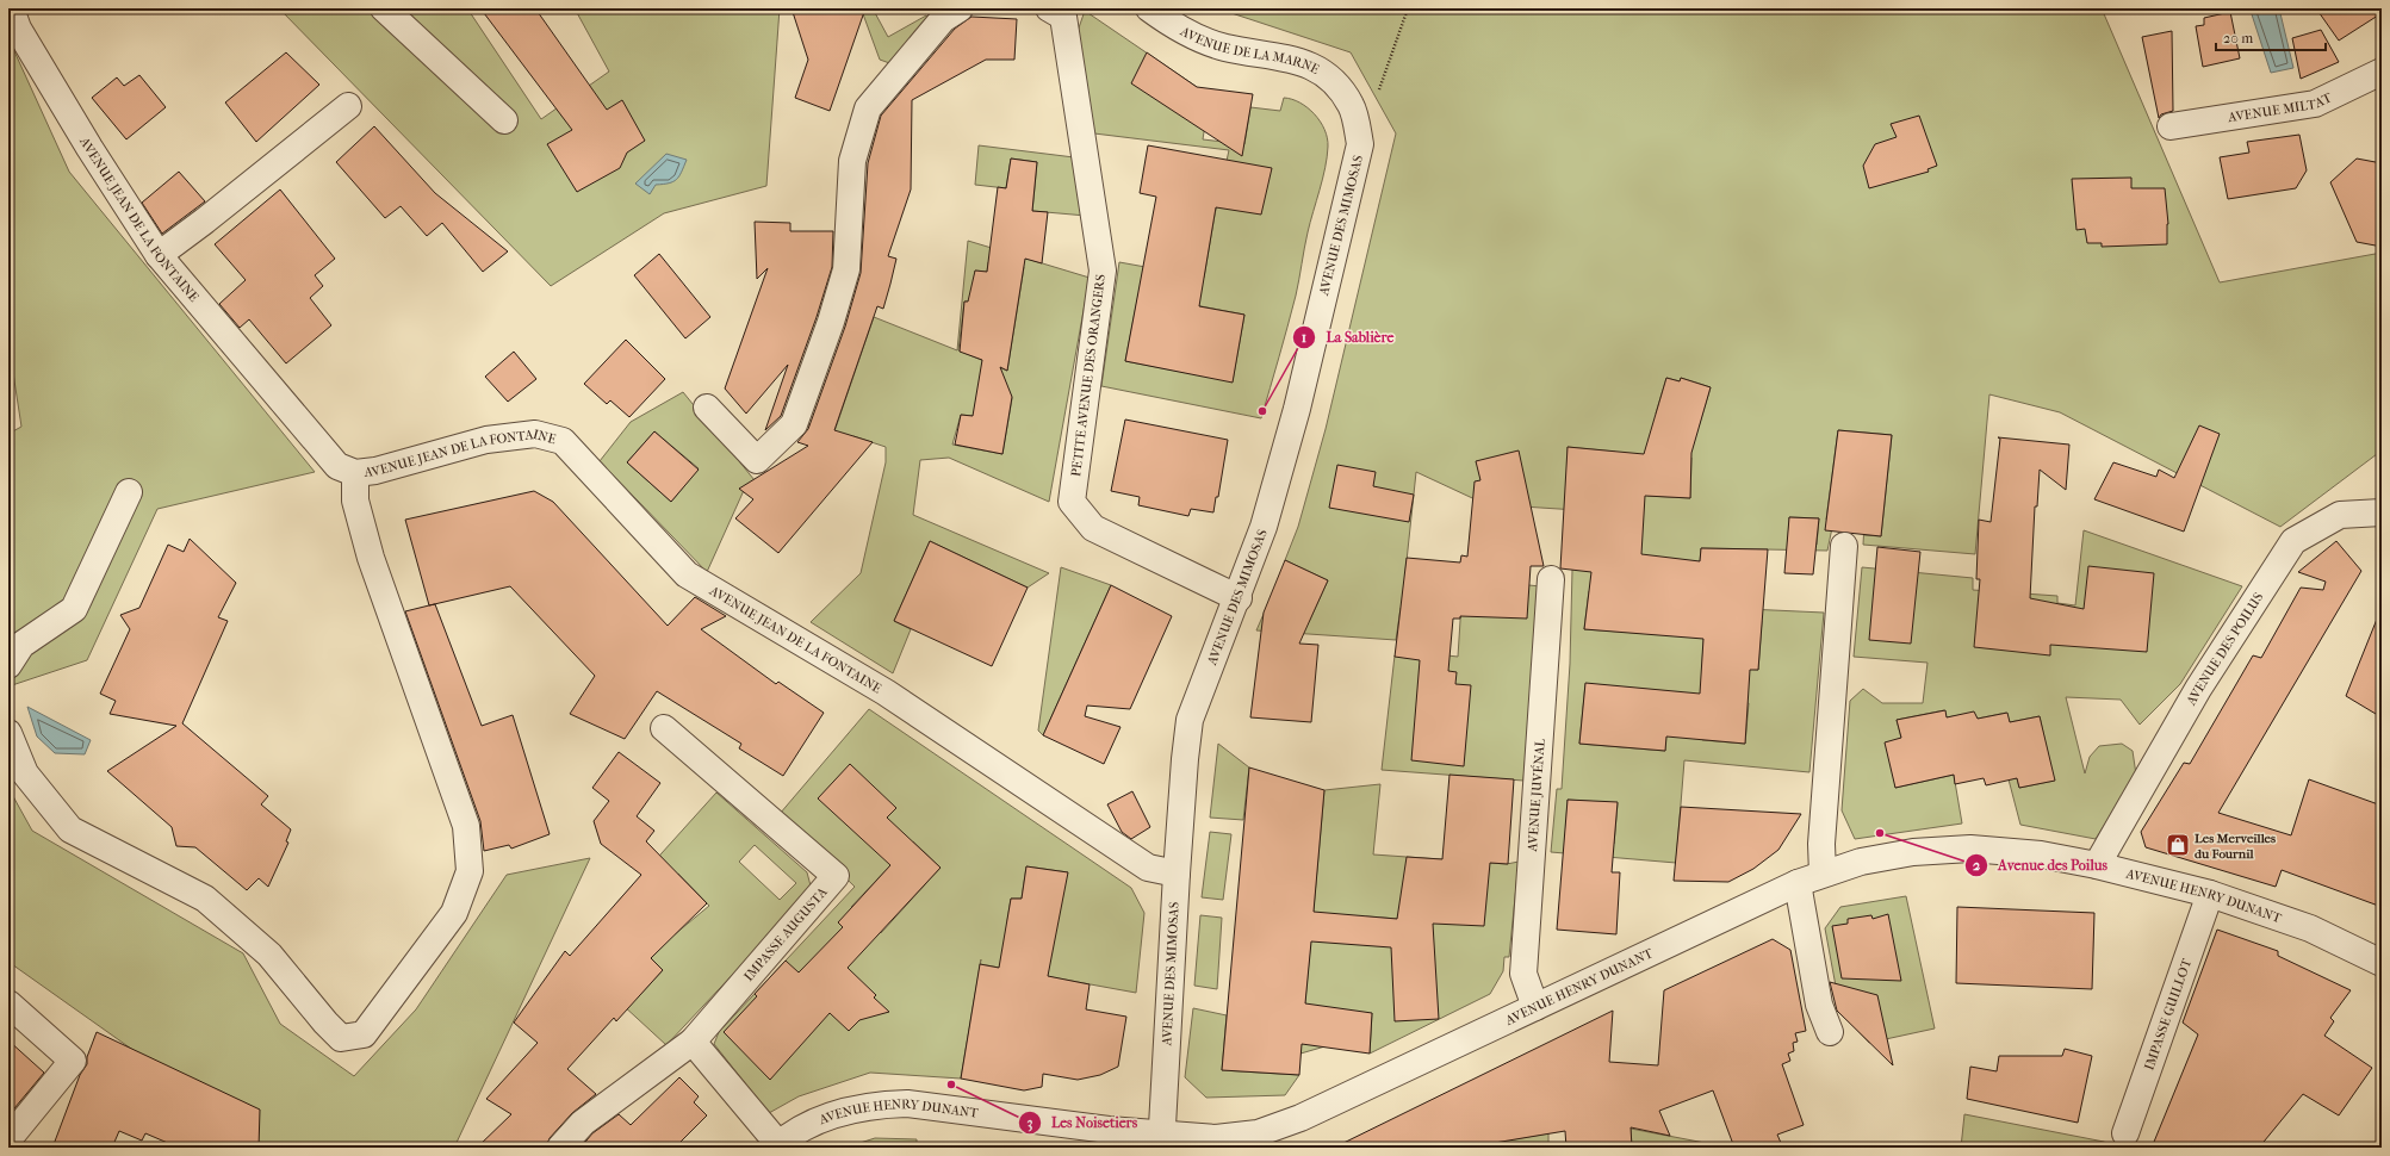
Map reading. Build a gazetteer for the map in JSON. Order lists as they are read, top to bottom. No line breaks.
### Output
{"streets":{"street":["AVENUE DE LA MARNE","AVENUE MILTAT","AVENUE JEAN DE LA FONTAINE","AVENUE DES MIMOSAS","PETITE AVENUE DES ORANGERS","AVENUE DES POILUS","AVENUE JUVÉNAL","AVENUE HENRY DUNANT","IMPASSE AUGUSTA","IMPASSE GUILLOT"]},"crossings":[["AVENUE DE LA MARNE","AVENUE DES MIMOSAS"],["AVENUE JEAN DE LA FONTAINE","AVENUE DES MIMOSAS"],["AVENUE DES MIMOSAS","PETITE AVENUE DES ORANGERS"],["AVENUE DES MIMOSAS","AVENUE HENRY DUNANT"],["AVENUE DES POILUS","AVENUE HENRY DUNANT"],["AVENUE JUVÉNAL","AVENUE HENRY DUNANT"],["AVENUE HENRY DUNANT","IMPASSE GUILLOT"]],"places":{"other":["La Sablière","Avenue des Poilus","Les Noisetiers"],"shop":["Les Merveilles du Fournil"]},"scale_bar":"20 m"}
